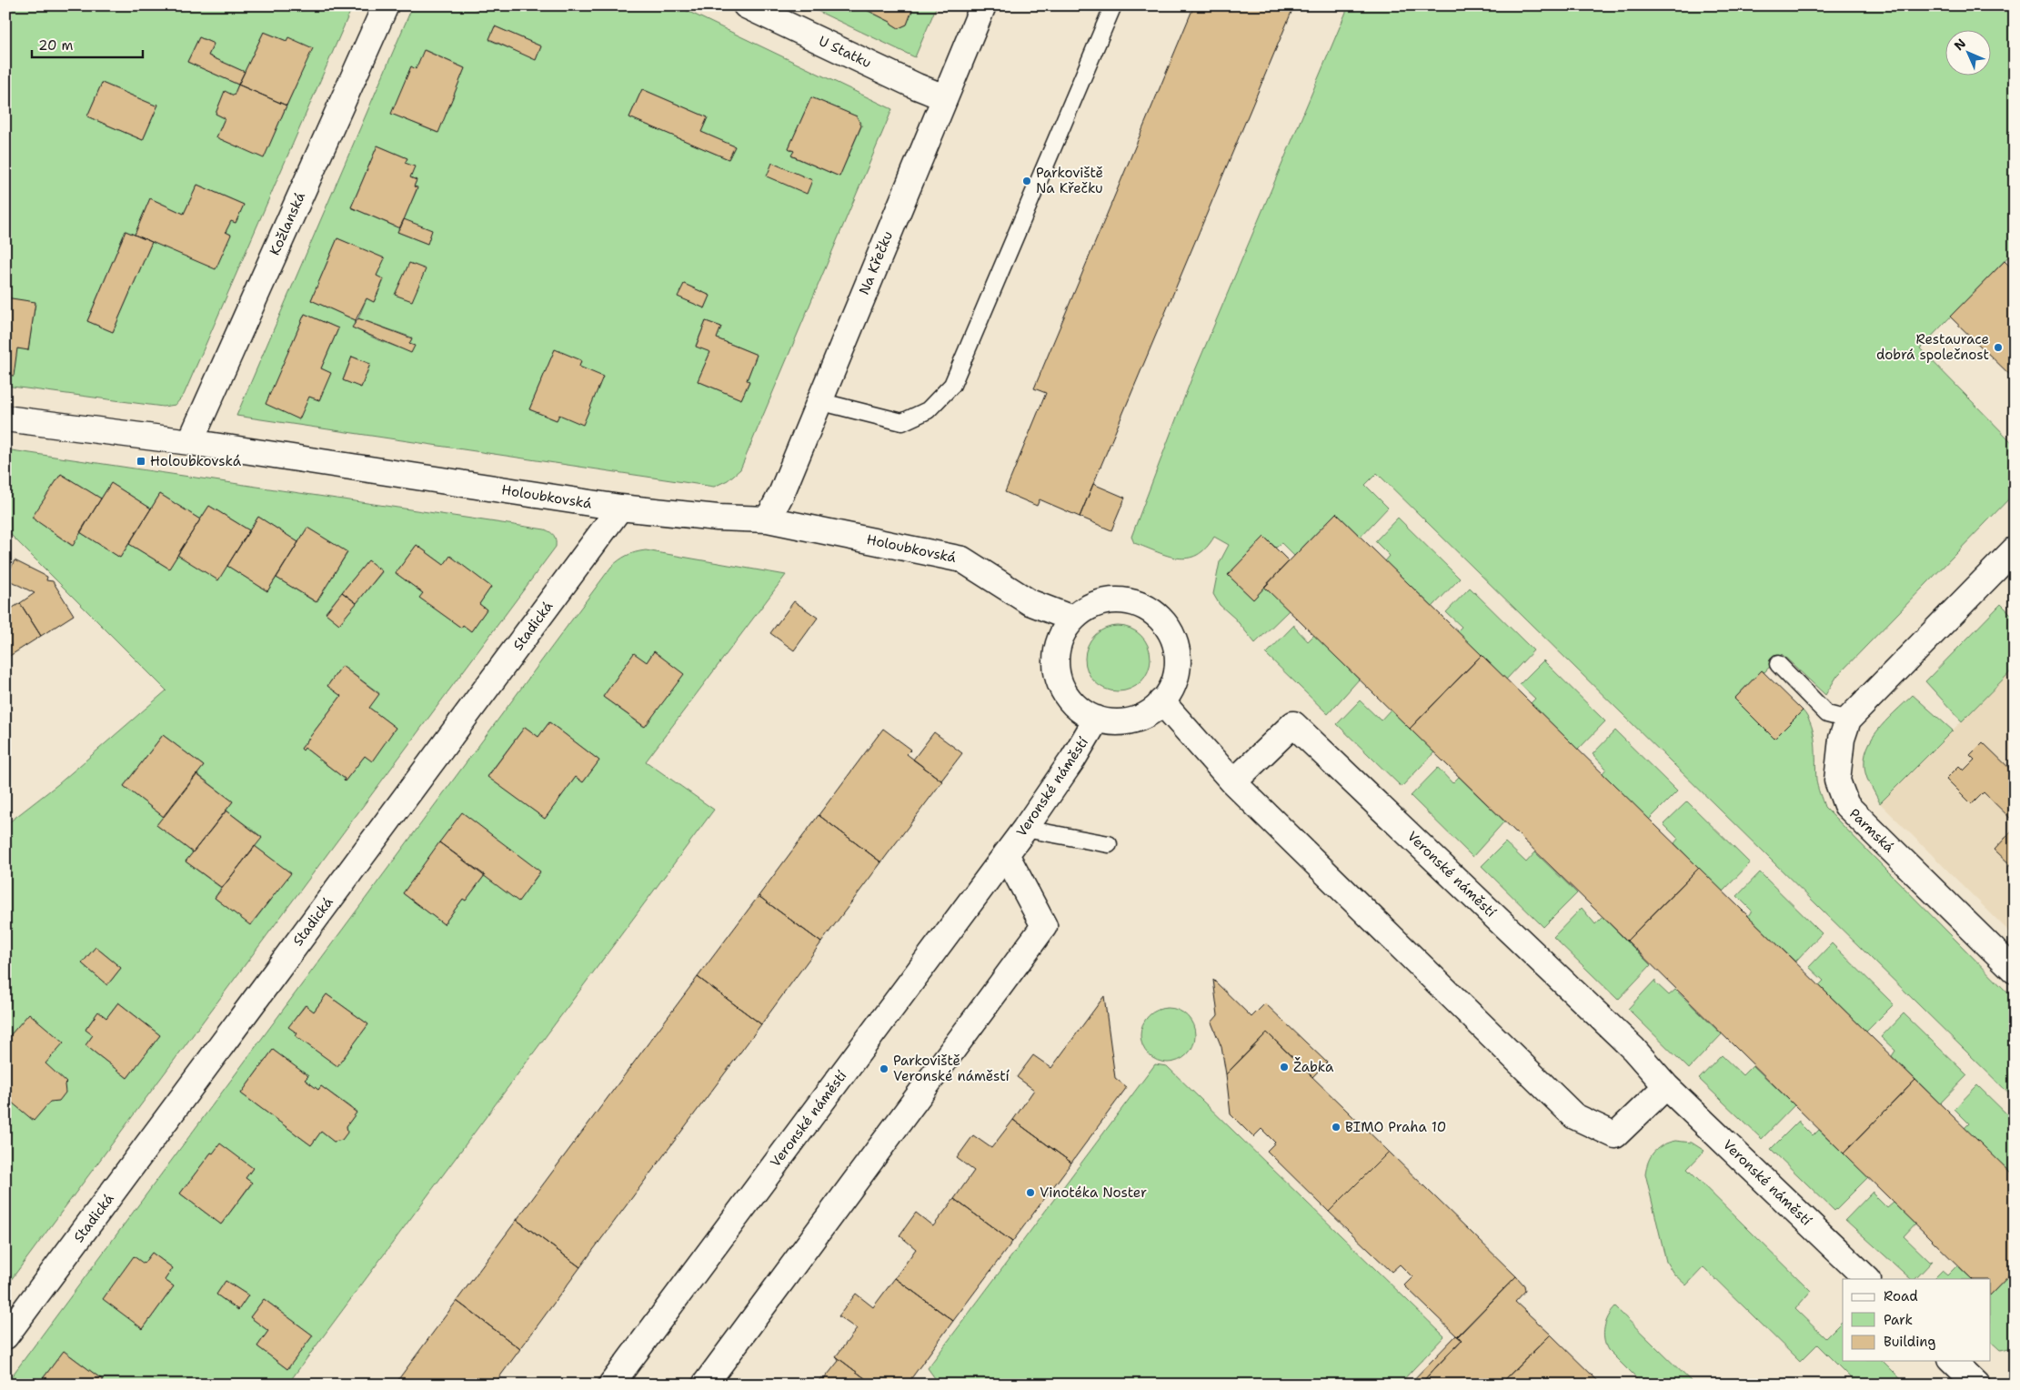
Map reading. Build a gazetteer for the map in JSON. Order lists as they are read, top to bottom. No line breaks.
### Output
{"streets":{"street":["U Statku","Kožlanská","Na Křečku","Holoubkovská","Stadická","Veronské náměstí","Parmská"]},"crossings":[["U Statku","Na Křečku"],["Kožlanská","Holoubkovská"],["Na Křečku","Holoubkovská"],["Holoubkovská","Stadická"],["Holoubkovská","Veronské náměstí"]],"places":{"other":["Parkoviště Na Křečku","Restaurace dobrá společnost","Žabka","Parkoviště Veronské náměstí","BIMO Praha 10","Vinotéka Noster"],"transit":["Holoubkovská"]},"legend":["Road","Park","Building"],"scale_bar":"20 m","north":"top left"}
